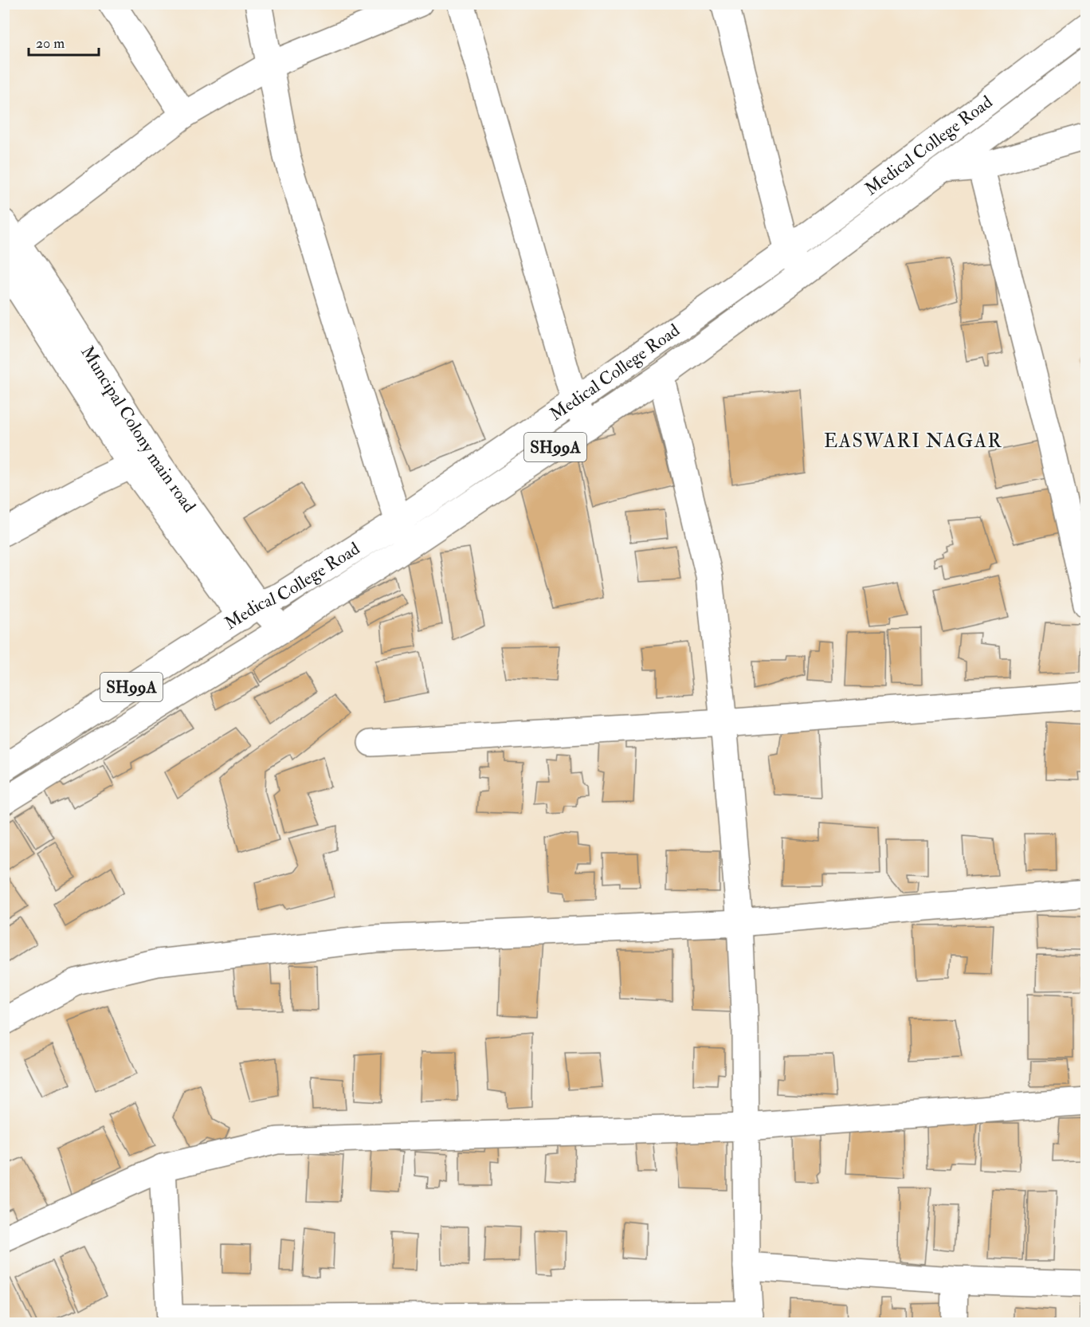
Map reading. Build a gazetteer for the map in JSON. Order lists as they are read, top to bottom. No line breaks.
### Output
{"streets":{"street":["Medical College Road","Muncipal Colony main road","SH99A"]},"crossings":[["Medical College Road","Muncipal Colony main road"]],"districts":["EASWARI NAGAR"],"scale_bar":"20 m"}
